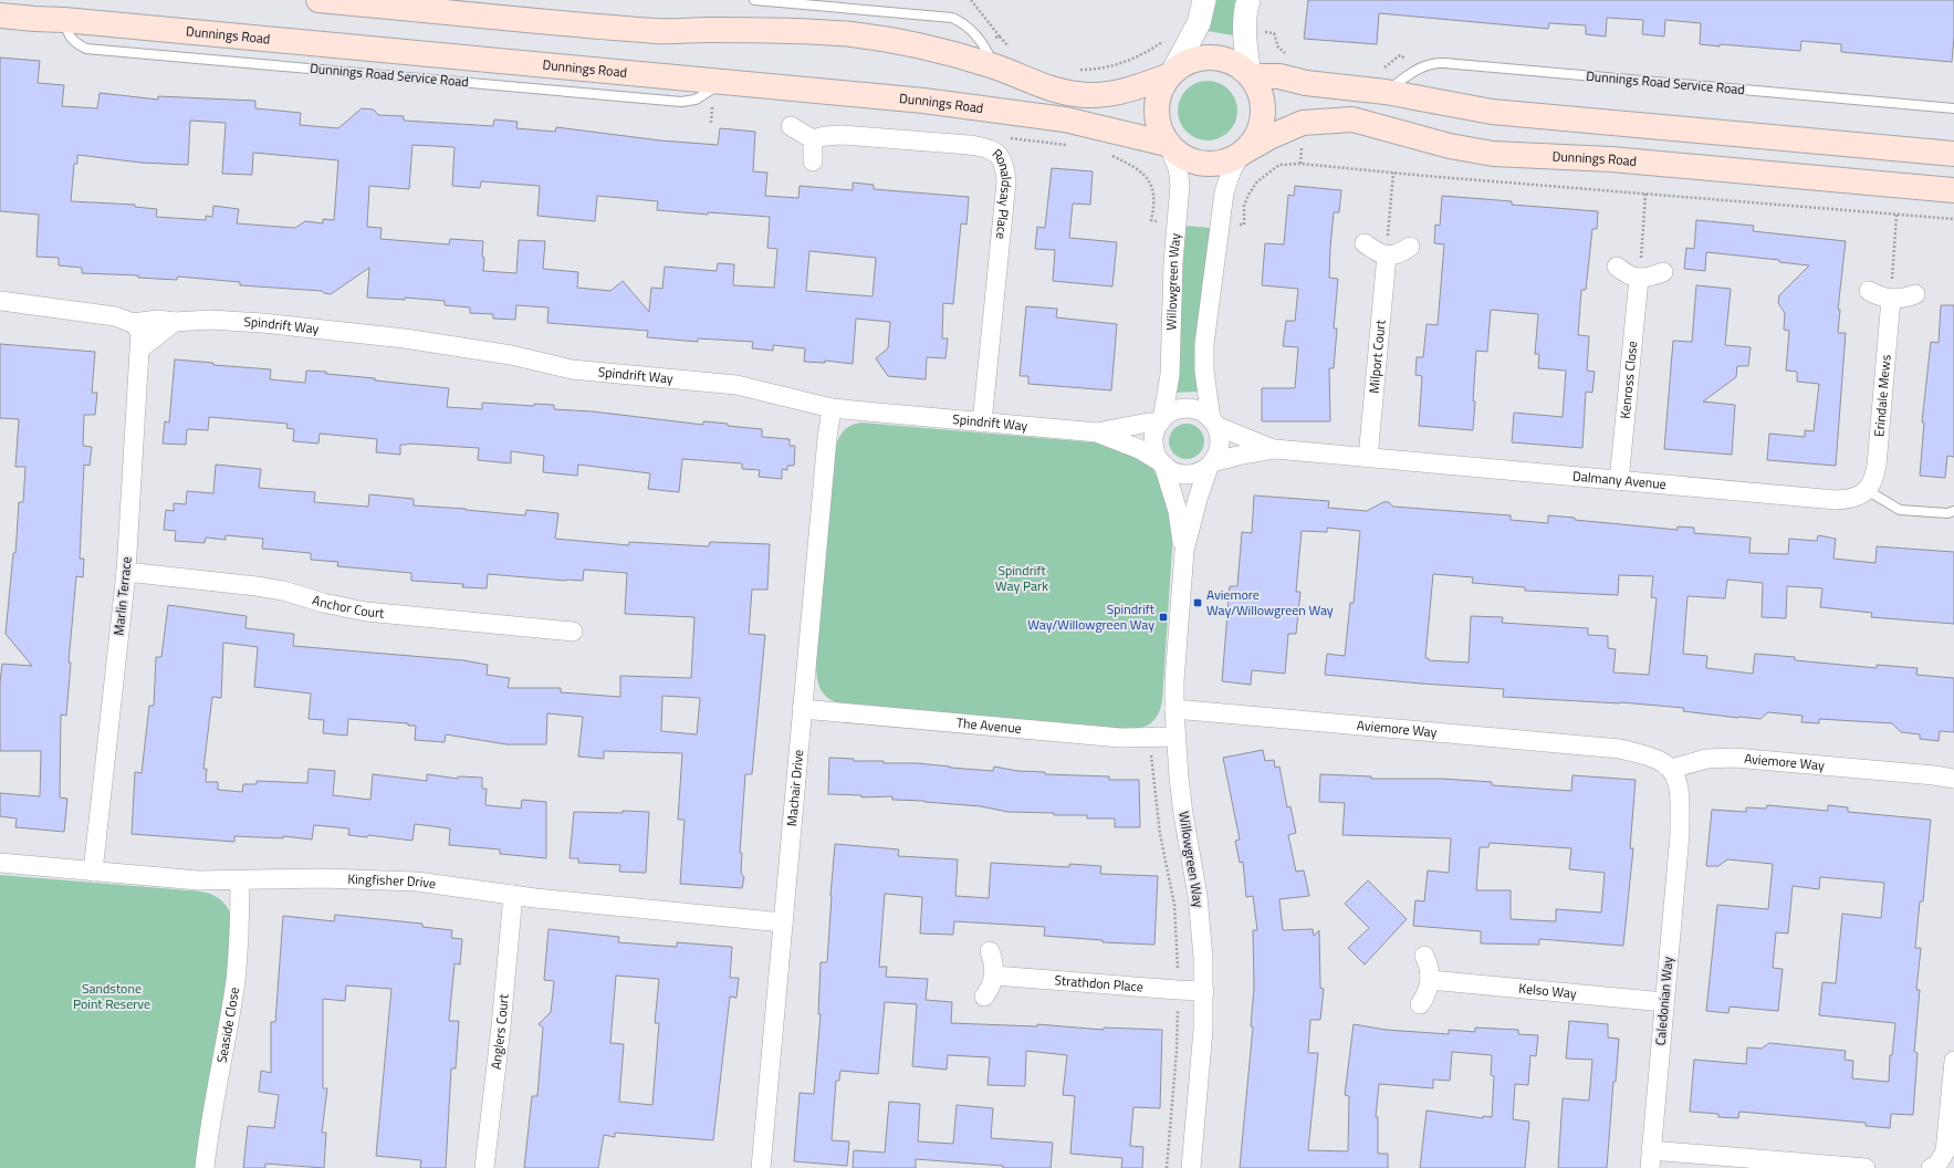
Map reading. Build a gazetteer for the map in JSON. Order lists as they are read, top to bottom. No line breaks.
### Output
{"streets":{"main road":["Dunnings Road"],"street":["Ronaldsay Place","Willowgreen Way","Spindrift Way","Milport Court","Kenross Close","Erindale Mews","Dalmany Avenue","Marlin Terrace","Anchor Court","The Avenue","Aviemore Way","Machair Drive","Kingfisher Drive","Strathdon Place","Kelso Way","Caledonian Way","Seaside Close","Anglers Court"],"lane":["Dunnings Road Service Road"]},"crossings":[["Dunnings Road","Willowgreen Way"],["Ronaldsay Place","Spindrift Way"],["Willowgreen Way","Spindrift Way"],["Willowgreen Way","Dalmany Avenue"],["Willowgreen Way","The Avenue"],["Willowgreen Way","Aviemore Way"],["Willowgreen Way","Strathdon Place"],["Spindrift Way","Dalmany Avenue"],["Spindrift Way","Marlin Terrace"],["Spindrift Way","Machair Drive"],["Milport Court","Dalmany Avenue"],["Kenross Close","Dalmany Avenue"],["Erindale Mews","Dalmany Avenue"],["Marlin Terrace","Anchor Court"],["Marlin Terrace","Kingfisher Drive"],["The Avenue","Machair Drive"],["Aviemore Way","Caledonian Way"],["Machair Drive","Kingfisher Drive"],["Kingfisher Drive","Seaside Close"],["Kingfisher Drive","Anglers Court"],["Kelso Way","Caledonian Way"]],"parks":["Spindrift Way Park","Sandstone Point Reserve"],"places":{"transit":["Aviemore Way/Willowgreen Way","Spindrift Way/Willowgreen Way"]}}
